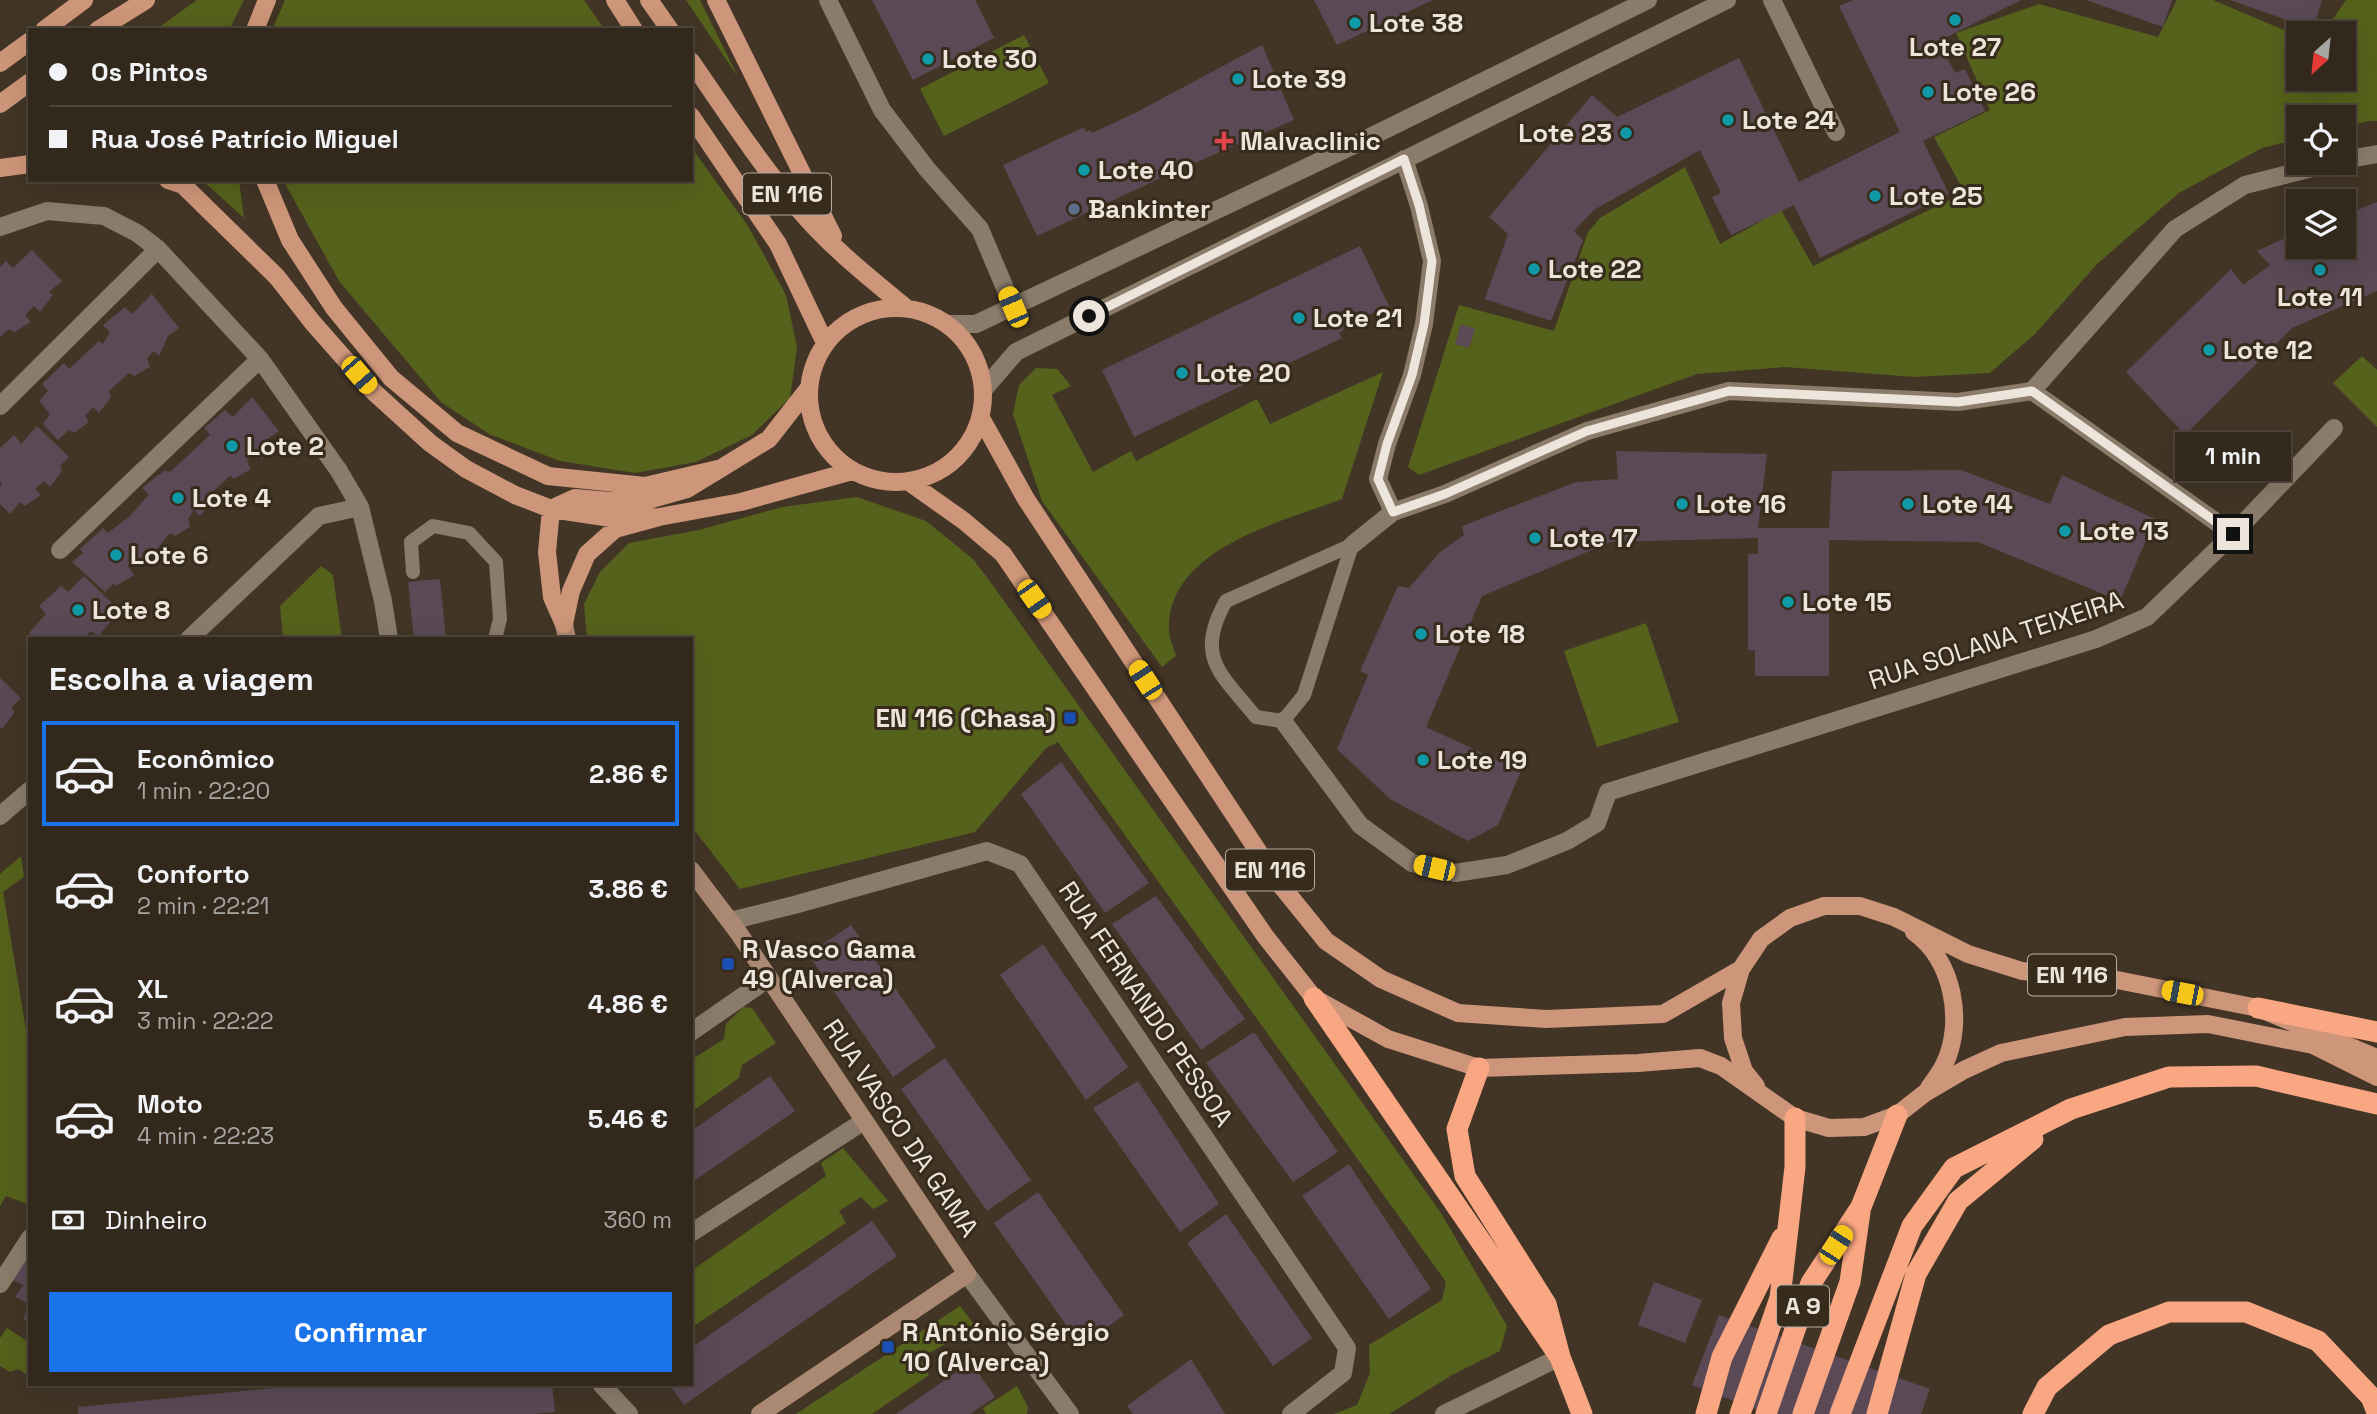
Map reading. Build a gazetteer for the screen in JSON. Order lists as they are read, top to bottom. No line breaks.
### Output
{"streets":{"highway":["A 9"],"main road":["EN 116","RUA VASCO DA GAMA"],"street":["RUA SOLANA TEIXEIRA","RUA FERNANDO PESSOA"]},"crossings":[["EN 116","A 9"],["RUA FERNANDO PESSOA","RUA VASCO DA GAMA"]],"places":{"other":["Lote 27","Lote 38","Lote 30","Lote 39","Lote 26","Lote 24","Lote 23","Lote 40","Lote 25","Bankinter","Lote 22","Lote 11","Lote 21","Lote 12","Lote 20","Lote 2","Lote 4","Lote 16","Lote 14","Lote 13","Lote 17","Lote 6","Lote 15","Lote 8","Lote 18","Lote 19"],"health":["Malvaclinic"],"transit":["EN 116 (Chasa)","R Vasco Gama 49 (Alverca)","R António Sérgio 10 (Alverca)"]},"north":"bottom left","page":{"banner":["Os Pintos","Rua José Patrício Miguel"],"bubble":"1 min","heading":"Escolha a viagem","list":[{"name":"Econômico","note":"1 min · 22:20","value":"2.86 €"},{"name":"Conforto","note":"2 min · 22:21","value":"3.86 €"},{"name":"XL","note":"3 min · 22:22","value":"4.86 €"},{"name":"Moto","note":"4 min · 22:23","value":"5.46 €"}],"pay":["Dinheiro","360 m"],"buttons":"Confirmar"}}
